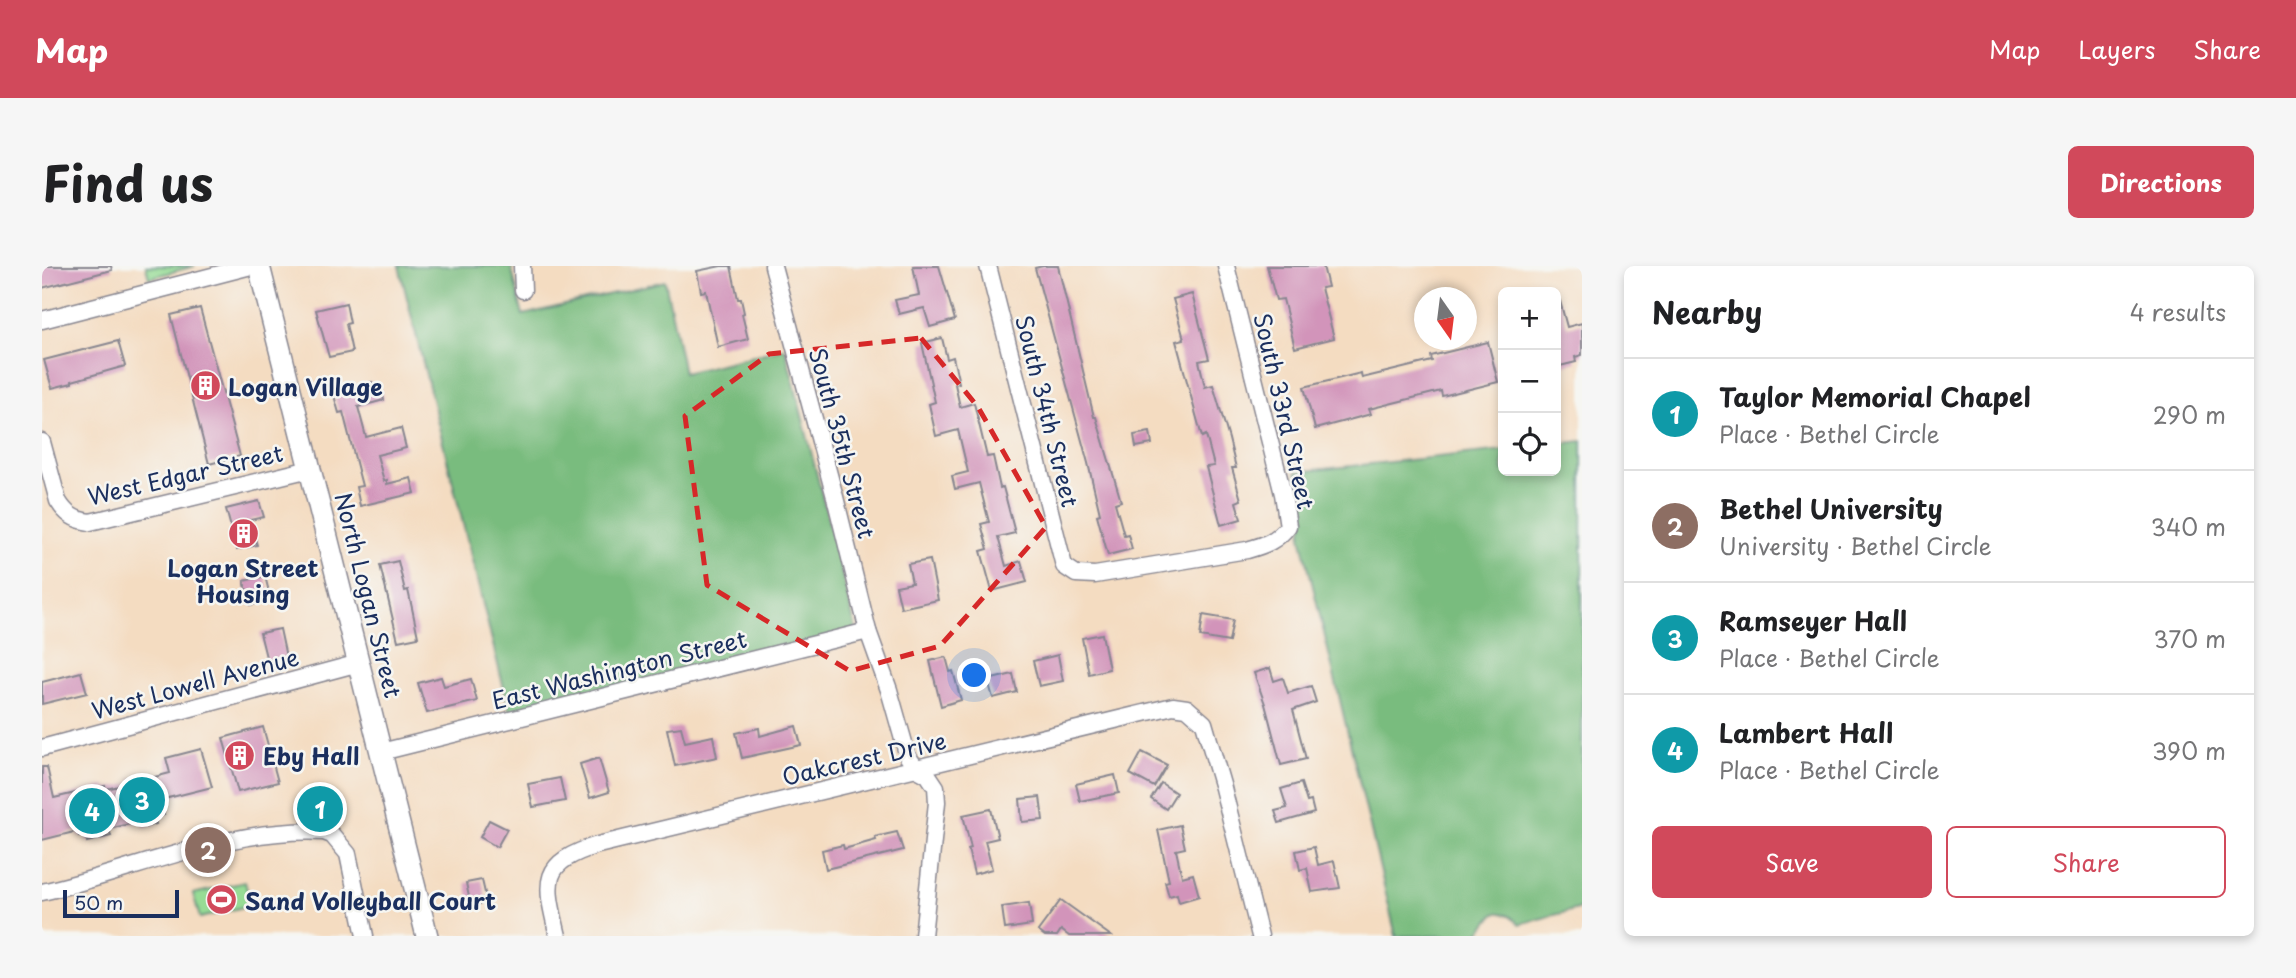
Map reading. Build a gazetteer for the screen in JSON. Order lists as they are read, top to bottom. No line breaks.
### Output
{"streets":{"street":["South 34th Street","South 33rd Street","South 35th Street","West Edgar Street","North Logan Street","East Washington Street","West Lowell Avenue","Oakcrest Drive"]},"crossings":[["South 34th Street","South 33rd Street"],["South 35th Street","East Washington Street"],["South 35th Street","Oakcrest Drive"],["West Edgar Street","North Logan Street"],["North Logan Street","East Washington Street"],["North Logan Street","West Lowell Avenue"]],"places":{"building":["Logan Village","Logan Street Housing","Eby Hall"],"sports":["Sand Volleyball Court"]},"scale_bar":"50 m","north":"bottom","page":{"header":"Map","nav":["Map","Layers","Share"],"title":"Find us","buttons":["Directions",["Save","Share"]],"heading":["Nearby","4 results"],"map_buttons":["+","−"],"list":[{"mark":"1","name":"Taylor Memorial Chapel","note":"Place · Bethel Circle","value":"290 m"},{"mark":"2","name":"Bethel University","note":"University · Bethel Circle","value":"340 m"},{"mark":"3","name":"Ramseyer Hall","note":"Place · Bethel Circle","value":"370 m"},{"mark":"4","name":"Lambert Hall","note":"Place · Bethel Circle","value":"390 m"}],"pins":["3","1","4","2"],"scale":"50 m"}}
